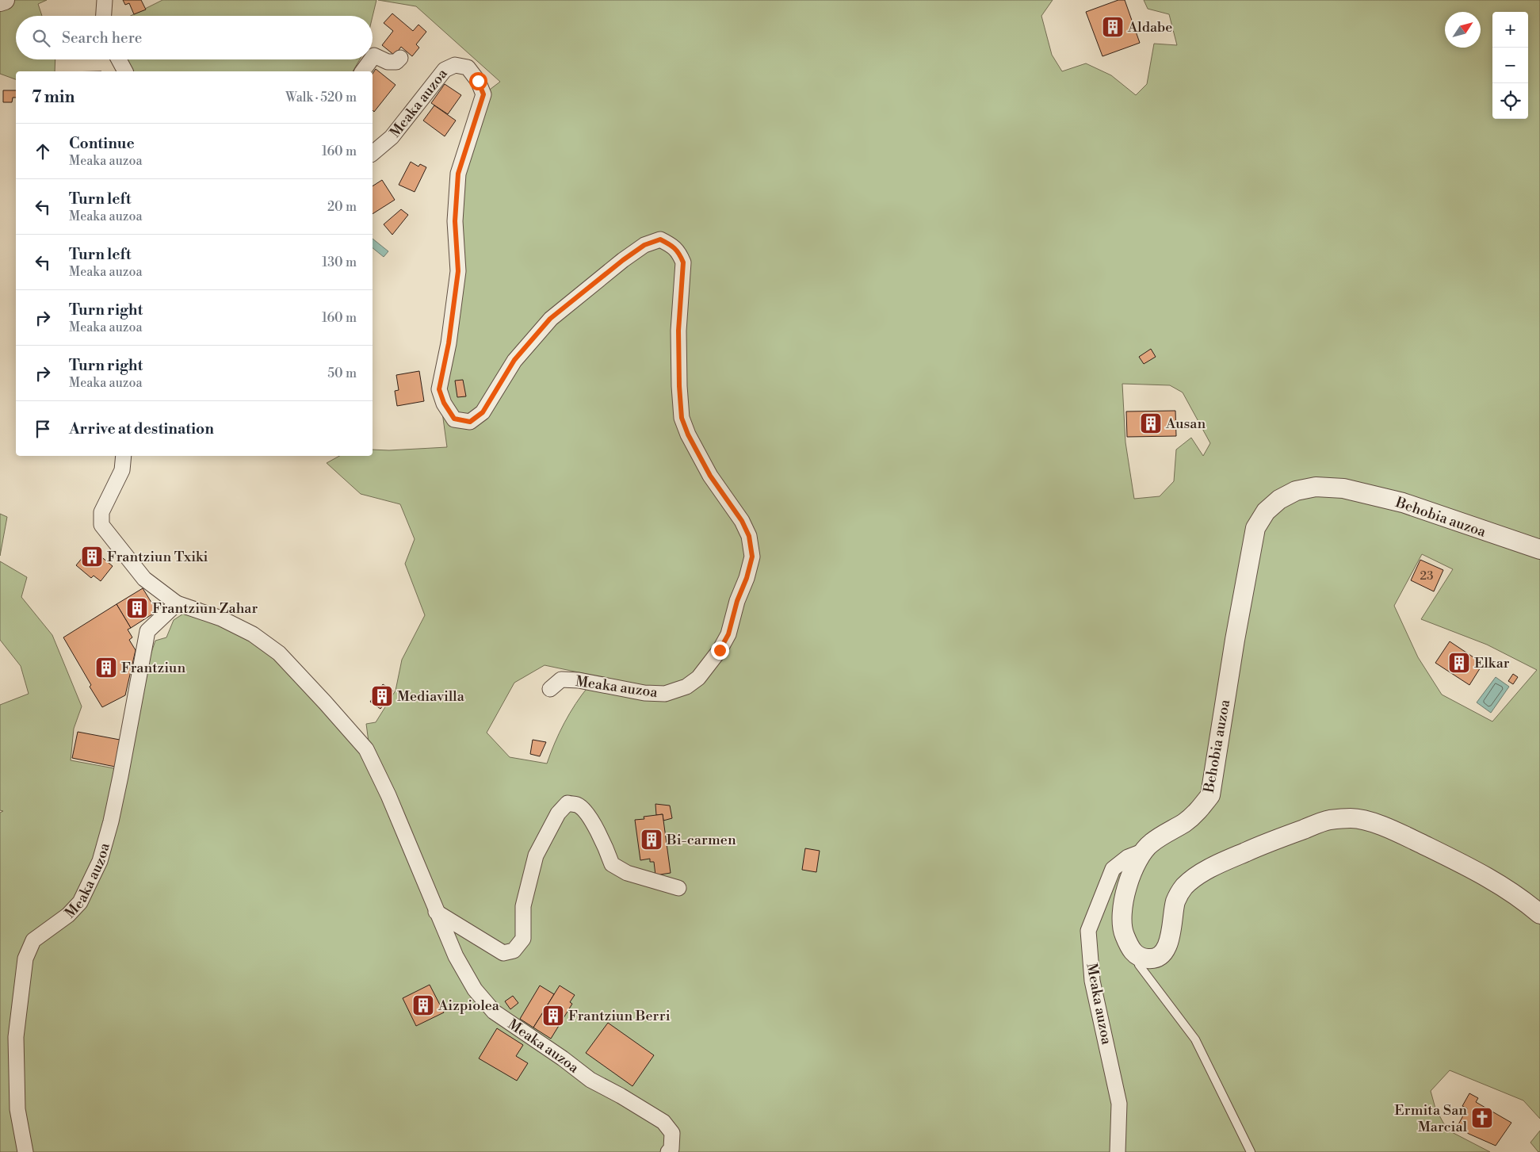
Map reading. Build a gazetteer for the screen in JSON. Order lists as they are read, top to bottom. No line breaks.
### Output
{"streets":{"street":["Meaka auzoa","Behobia auzoa"]},"crossings":[["Meaka auzoa","Behobia auzoa"]],"places":{"building":["Aldabe","Ausan","Frantziun Txiki","Frantziun Zahar","Elkar","Frantziun","Mediavilla","Bi-carmen","Aizpiolea","Frantziun Berri"],"church":["Ermita San Marcial"]},"house_numbers":["23"],"north":"top right","page":{"map_buttons":["+","−"],"search":"Search here","heading":["7 min","Walk · 520 m"],"list":[["Continue","Meaka auzoa","160 m"],["Turn left","Meaka auzoa","20 m"],["Turn left","Meaka auzoa","130 m"],["Turn right","Meaka auzoa","160 m"],["Turn right","Meaka auzoa","50 m"],"Arrive at destination"]}}
